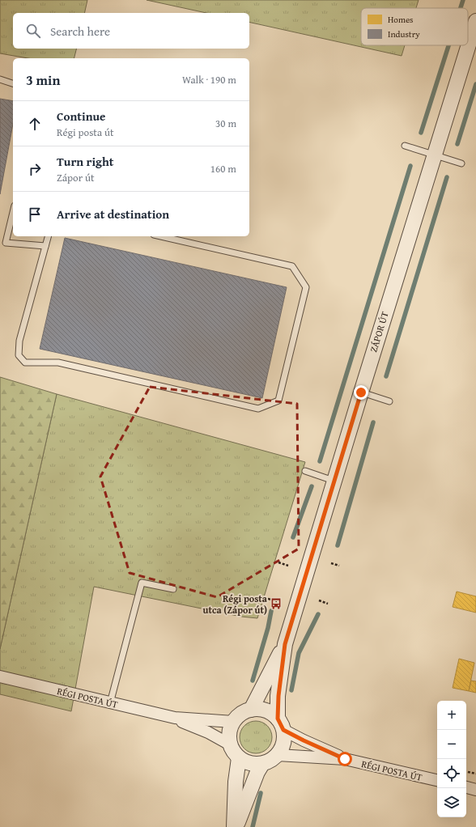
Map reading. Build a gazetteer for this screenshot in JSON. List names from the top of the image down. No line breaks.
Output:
{"streets":{"street":["ZÁPOR ÚT","RÉGI POSTA ÚT"]},"crossings":[["ZÁPOR ÚT","RÉGI POSTA ÚT"]],"places":{"bus stop":["Régi posta utca (Zápor út)"]},"legend":["Homes","Industry"],"page":{"search":"Search here","heading":["3 min","Walk · 190 m"],"list":[["Continue","Régi posta út","30 m"],["Turn right","Zápor út","160 m"],"Arrive at destination"],"map_buttons":["+","−"]}}
